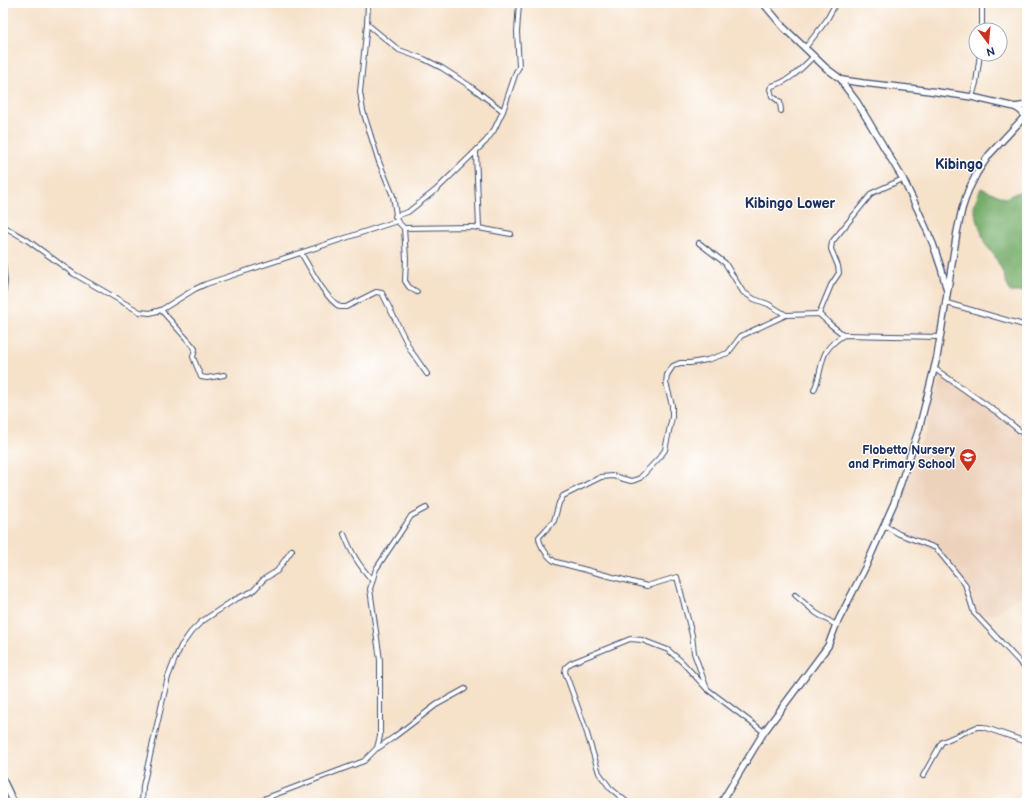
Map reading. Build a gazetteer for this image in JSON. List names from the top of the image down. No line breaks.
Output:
{"districts":["Kibingo","Kibingo Lower"],"places":{"school or university":["Flobetto Nursery and Primary School"]},"north":"bottom"}
